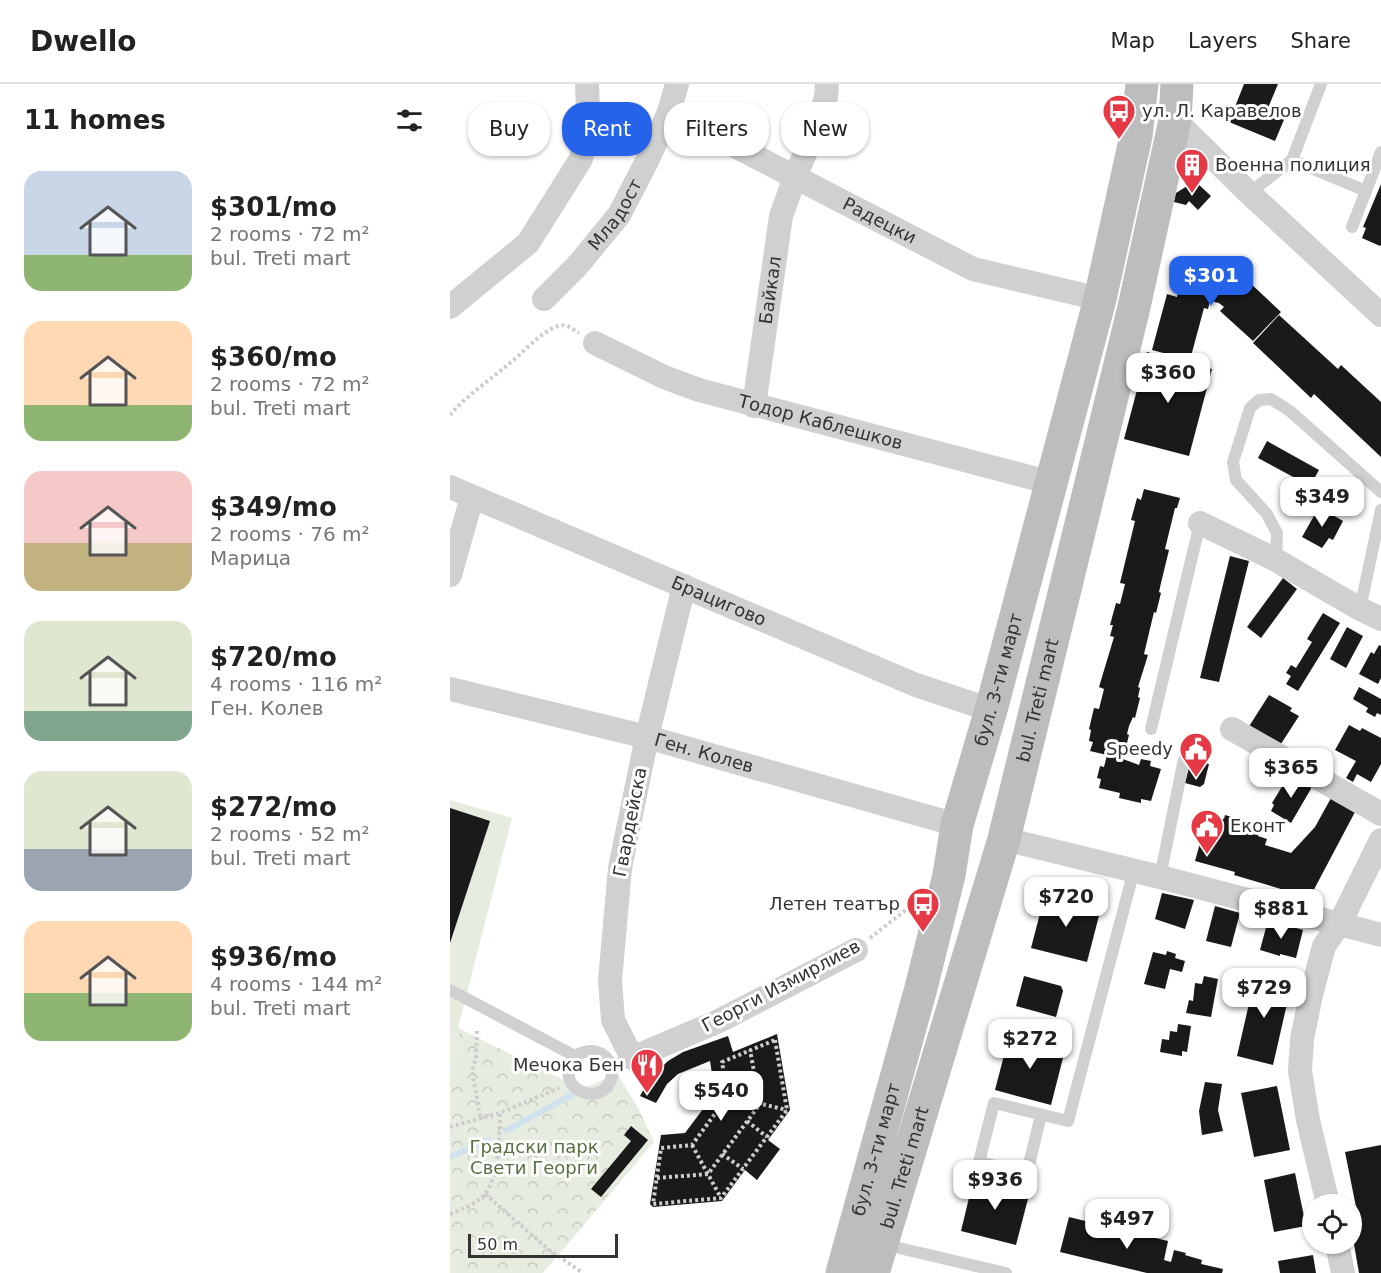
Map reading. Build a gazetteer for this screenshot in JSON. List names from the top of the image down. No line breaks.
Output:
{"streets":{"main road":["бул. 3-ти март","bul. Treti mart"],"street":["Младост","Радецки","Байкал","Тодор Каблешков","Брацигово","Ген. Колев","Гвардейска","Георги Измирлиев"]},"crossings":[["Радецки","Байкал"],["Радецки","бул. 3-ти март"],["Байкал","Тодор Каблешков"],["Тодор Каблешков","бул. 3-ти март"],["Брацигово","бул. 3-ти март"],["Брацигово","Гвардейска"],["бул. 3-ти март","bul. Treti mart"],["бул. 3-ти март","Ген. Колев"],["бул. 3-ти март","Георги Измирлиев"],["bul. Treti mart","Ген. Колев"],["Ген. Колев","Гвардейска"],["Гвардейска","Георги Измирлиев"]],"parks":["Градски парк Свети Георги"],"places":{"bus stop":["ул. Л. Каравелов","Летен театър"],"building":["Военна полиция"],"public building":["Speedy","Еконт"],"restaurant":["Мечока Бен"]},"scale_bar":"50 m","page":{"header":"Dwello","nav":["Map","Layers","Share"],"heading":"11 homes","chip":["Buy","Rent","Filters","New"],"list":[{"name":"$301/mo","note":"2 rooms · 72 m² · bul. Treti mart"},{"name":"$360/mo","note":"2 rooms · 72 m² · bul. Treti mart"},{"name":"$349/mo","note":"2 rooms · 76 m² · Марица"},{"name":"$720/mo","note":"4 rooms · 116 m² · Ген. Колев"},{"name":"$272/mo","note":"2 rooms · 52 m² · bul. Treti mart"},{"name":"$936/mo","note":"4 rooms · 144 m² · bul. Treti mart"}],"price":["$301","$360","$349","$365","$720","$881","$729","$272","$540","$936","$497"],"scale":"50 m"}}
